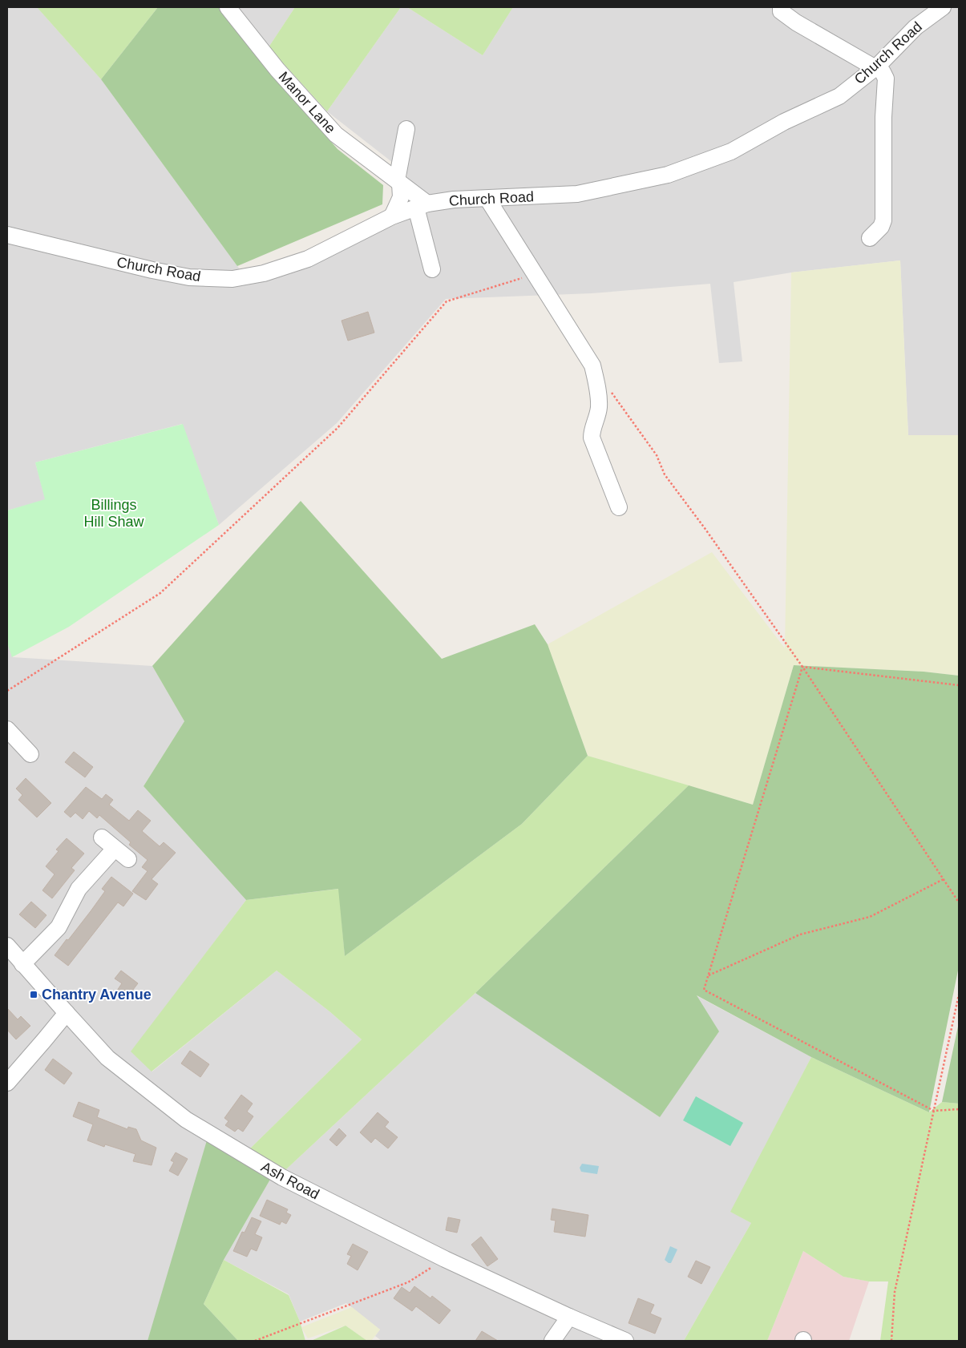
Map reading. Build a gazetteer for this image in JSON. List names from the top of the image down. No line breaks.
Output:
{"streets":{"street":["Church Road","Manor Lane","Ash Road"]},"crossings":[["Church Road","Manor Lane"]],"parks":["Billings Hill Shaw"],"places":{"transit":["Chantry Avenue"]}}
